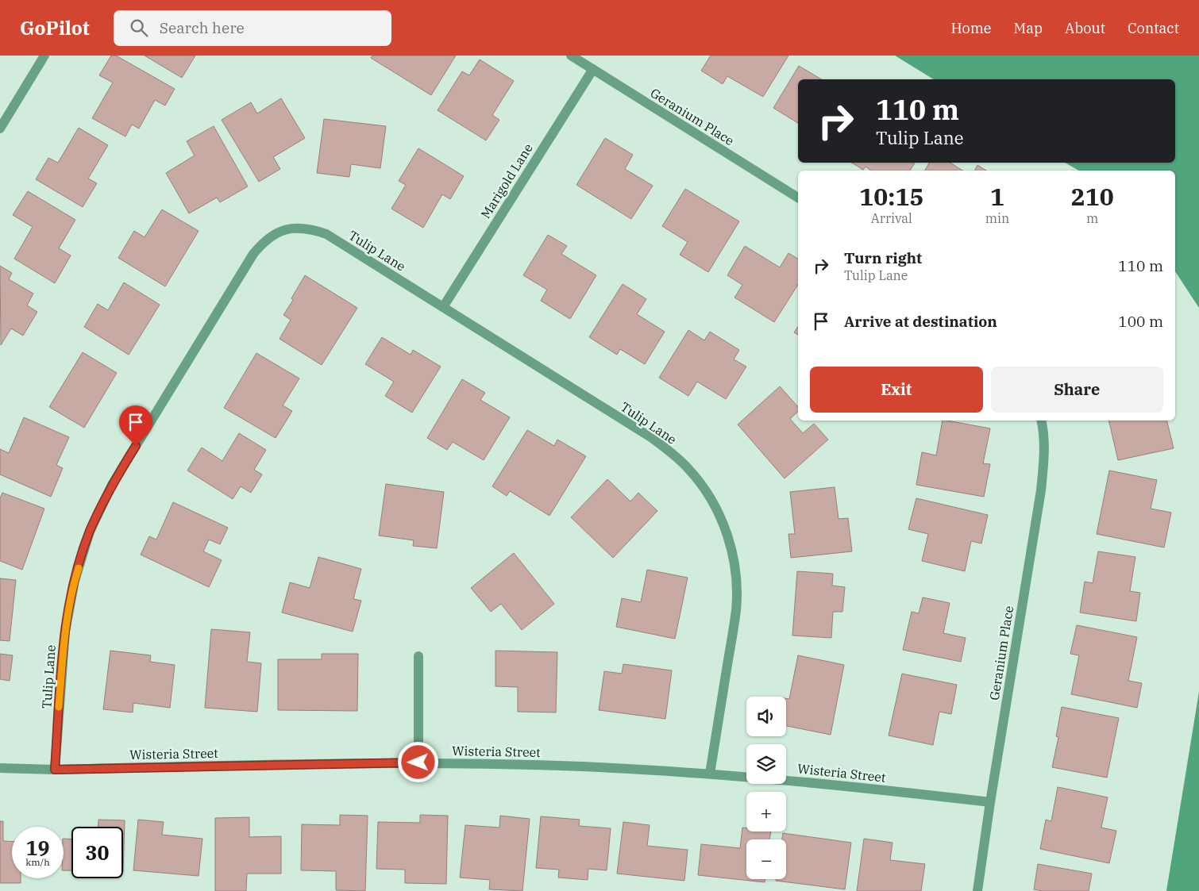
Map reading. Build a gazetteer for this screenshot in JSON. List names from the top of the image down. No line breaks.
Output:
{"streets":{"street":["Geranium Place","Marigold Lane","Tulip Lane","Wisteria Street"]},"crossings":[["Geranium Place","Marigold Lane"],["Geranium Place","Wisteria Street"],["Marigold Lane","Tulip Lane"],["Tulip Lane","Wisteria Street"]],"page":{"header":"GoPilot","search":"Search here","nav":["Home","Map","About","Contact"],"turn":["110 m","Tulip Lane"],"eta":["10:15","Arrival","1","min","210","m"],"list":[{"name":"Turn right","note":"Tulip Lane","value":"110 m"},{"name":"Arrive at destination","value":"100 m"}],"buttons":["Exit","Share"],"map_buttons":["+","−"],"speed":"19 km/h","limit":"30"}}
